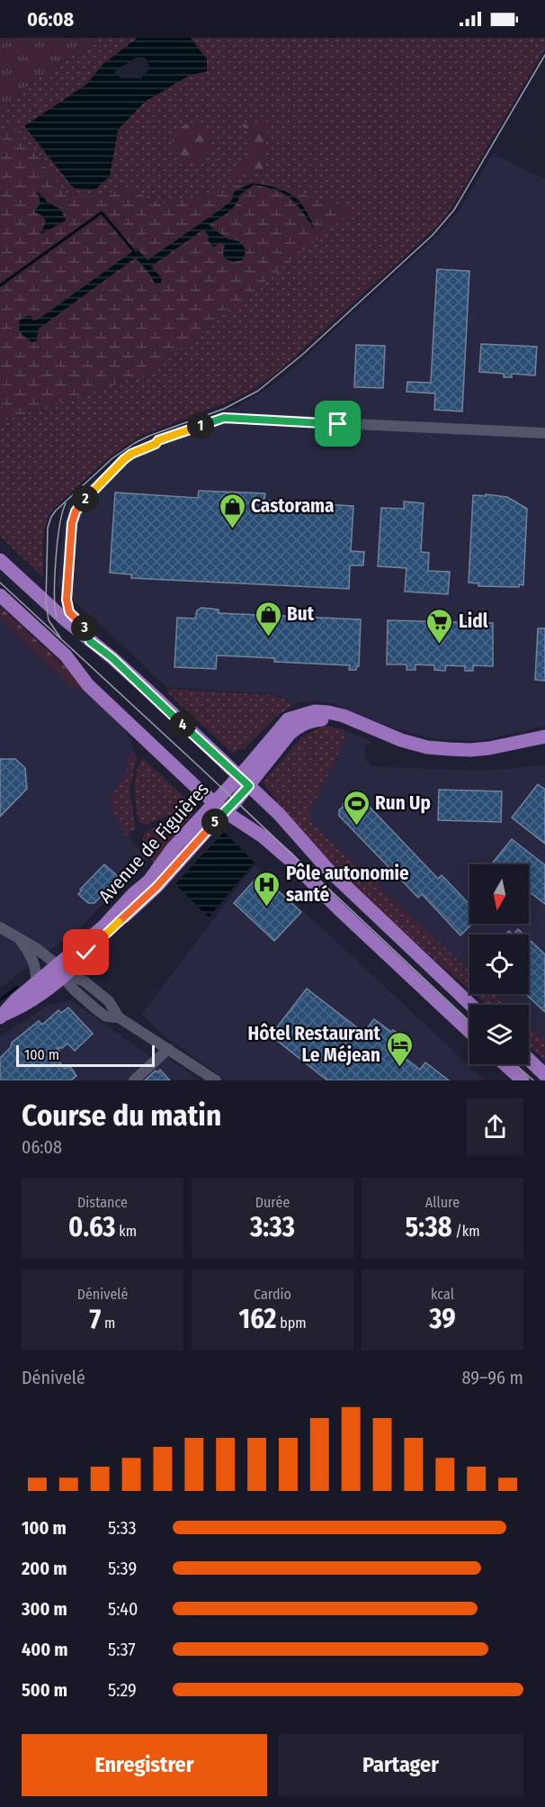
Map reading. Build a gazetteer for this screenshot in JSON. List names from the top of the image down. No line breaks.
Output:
{"streets":{"main road":["Avenue de Figuières"]},"places":{"shop":["Castorama","But"],"supermarket":["Lidl"],"sports":["Run Up"],"hospital":["Pôle autonomie santé"],"hotel":["Hôtel Restaurant Le Méjean"]},"scale_bar":"100 m","north":"bottom","page":{"status":"06:08","pins":["1","2","3","4","5"],"scale":"100 m","heading":["Course du matin","06:08"],"stats":[["Distance","0.63 km"],["Durée","3:33"],["Allure","5:38 /km"],["Dénivelé","7 m"],["Cardio","162 bpm"],["kcal","39"]],"chart":["Dénivelé","89–96 m"],"list":[{"name":"100 m","note":"5:33"},{"name":"200 m","note":"5:39"},{"name":"300 m","note":"5:40"},{"name":"400 m","note":"5:37"},{"name":"500 m","note":"5:29"}],"buttons":["Enregistrer","Partager"]}}
